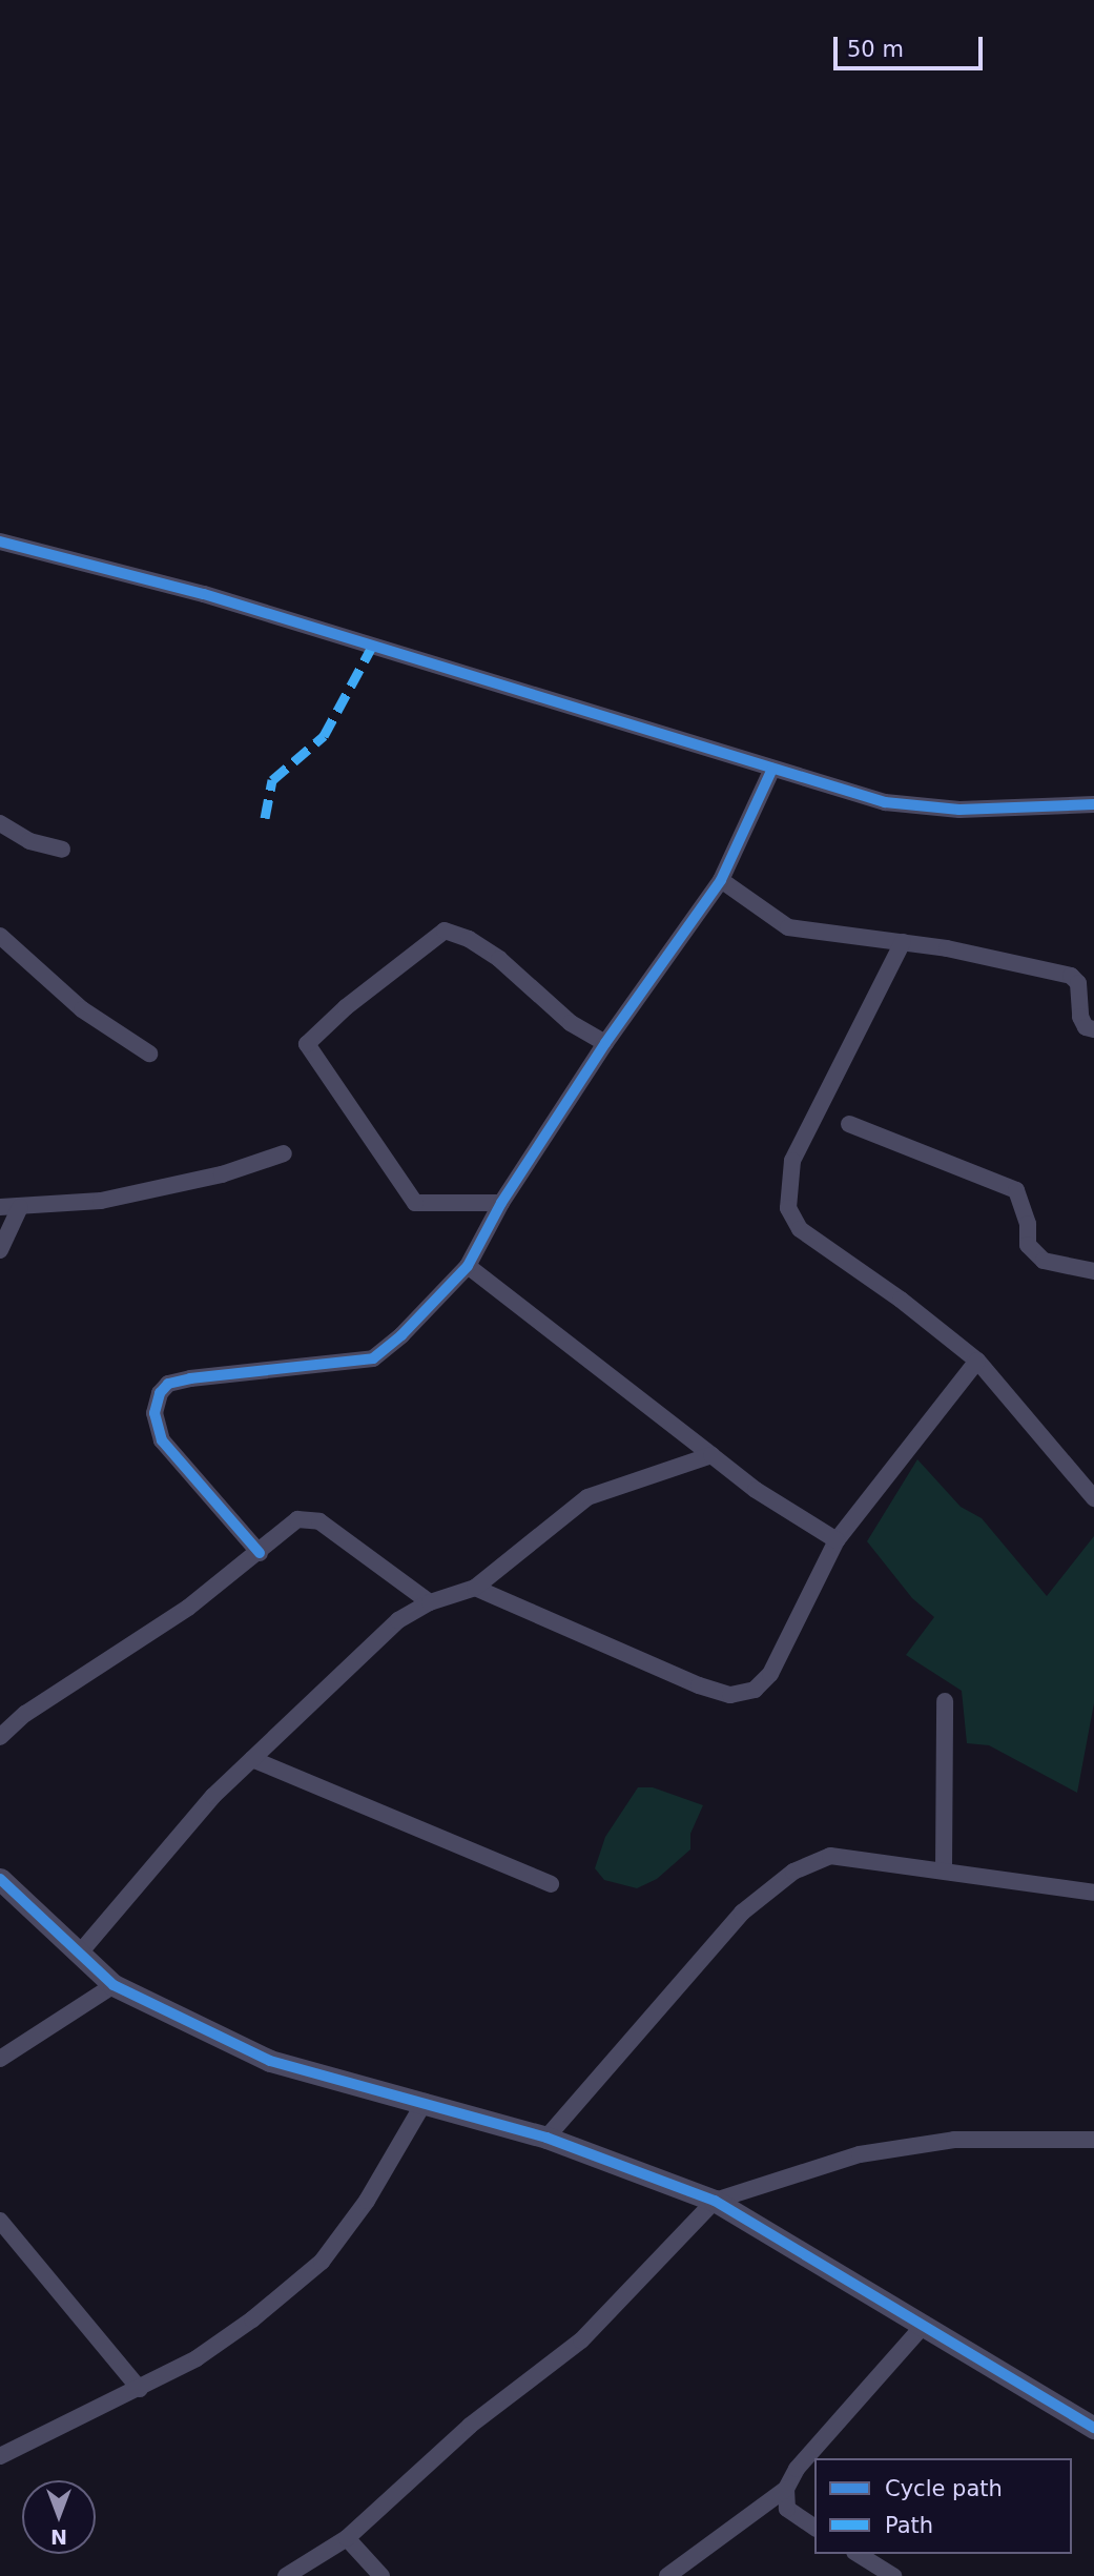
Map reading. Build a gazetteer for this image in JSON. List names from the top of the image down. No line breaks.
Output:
{"legend":["Cycle path","Path"],"scale_bar":"50 m","north":"bottom"}
